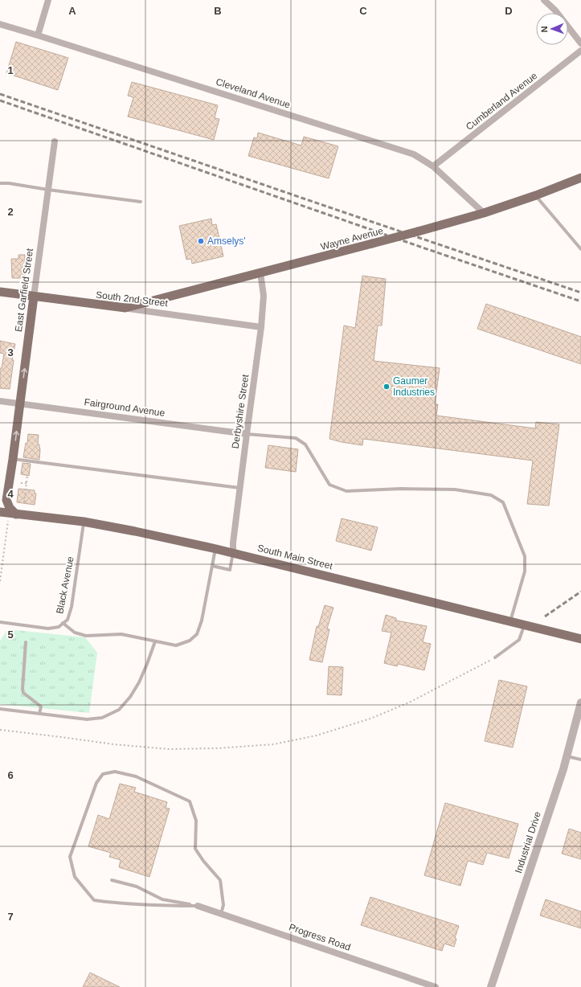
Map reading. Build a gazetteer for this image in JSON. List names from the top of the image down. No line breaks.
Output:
{"streets":{"main road":["Wayne Avenue","East Garfield Street","South 2nd Street","South Main Street"],"street":["Cleveland Avenue","Cumberland Avenue","Fairground Avenue","Derbyshire Street","Industrial Drive","Progress Road"],"lane":["Black Avenue"]},"crossings":[["Cleveland Avenue","Cumberland Avenue"],["Cleveland Avenue","Wayne Avenue"],["Wayne Avenue","South 2nd Street"],["Wayne Avenue","Derbyshire Street"],["East Garfield Street","South 2nd Street"],["East Garfield Street","Fairground Avenue"],["South 2nd Street","Derbyshire Street"],["Fairground Avenue","Derbyshire Street"],["Derbyshire Street","South Main Street"],["South Main Street","Black Avenue"]],"one_way":["East Garfield Street"],"places":["Amselys'","Gaumer Industries"],"north":"left","grid":{"columns":["A","B","C","D"],"rows":["1","2","3","4","5","6","7"]}}
